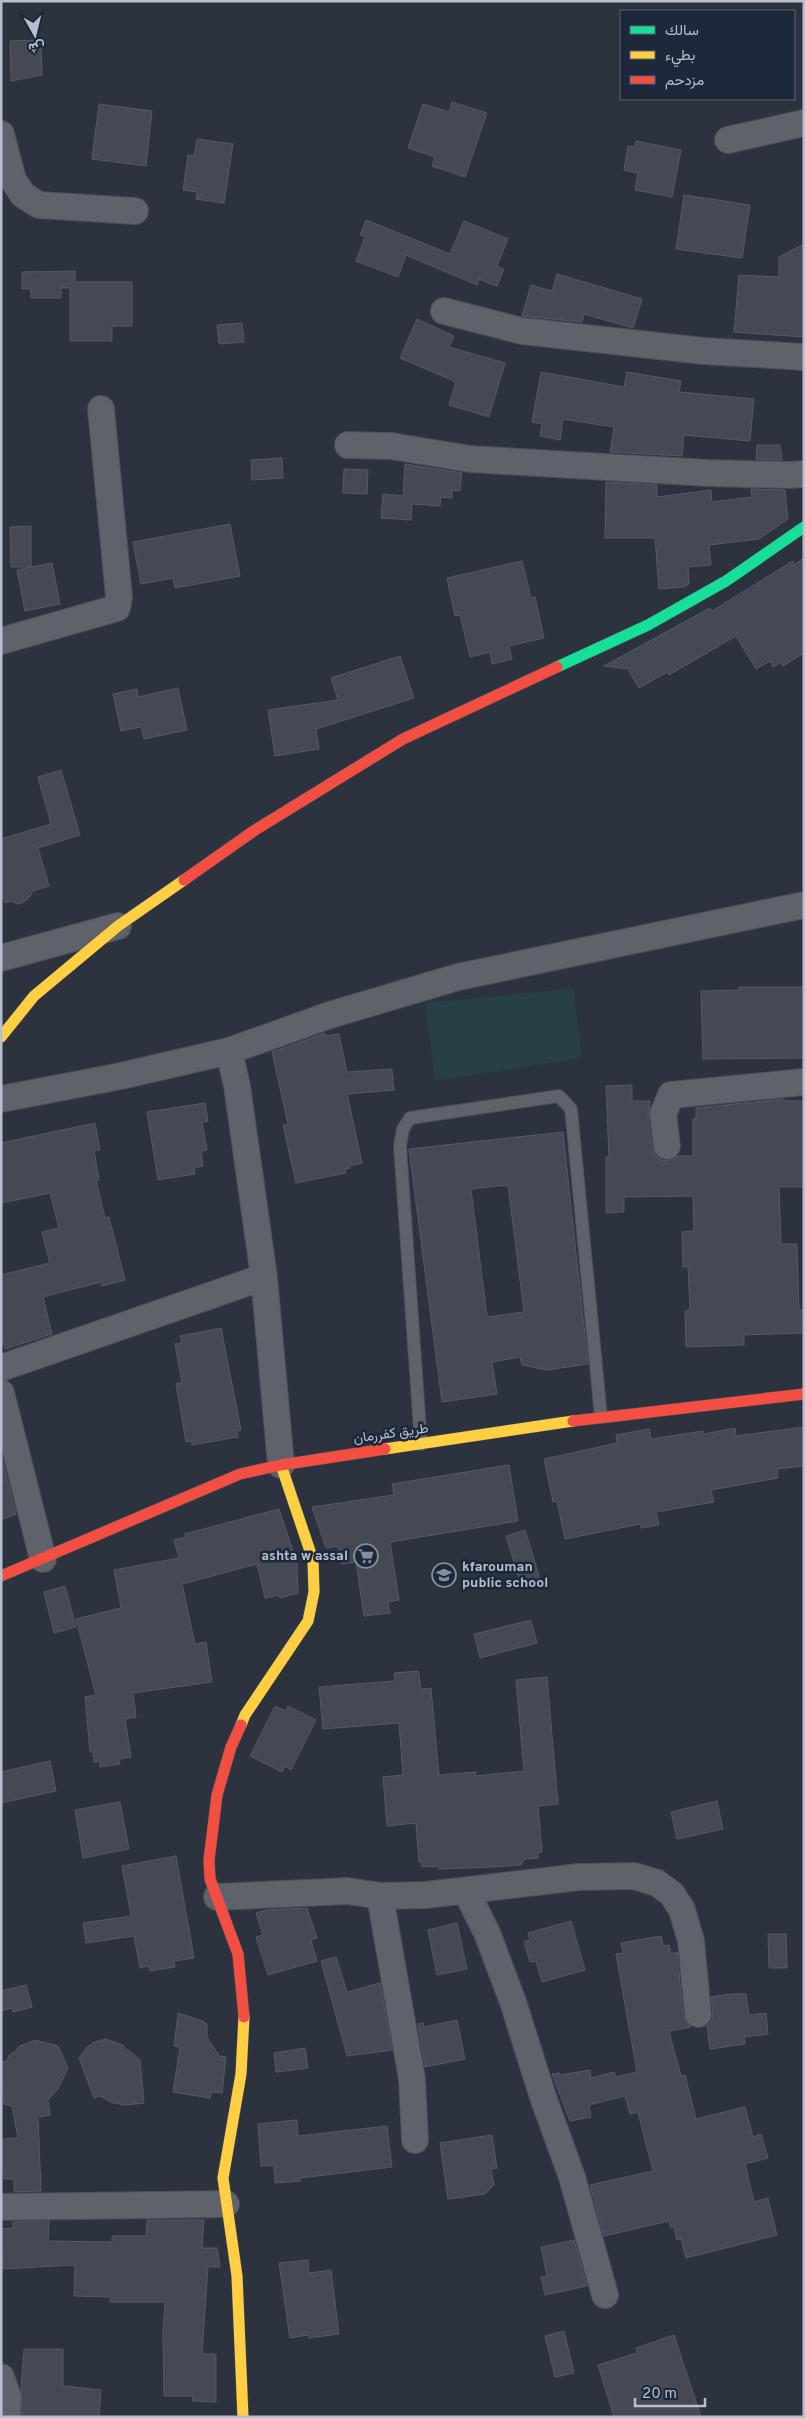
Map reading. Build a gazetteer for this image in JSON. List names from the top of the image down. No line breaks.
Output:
{"streets":{"street":["طريق كفررمان"]},"places":{"supermarket":["ashta w assal"],"school or university":["kfarouman public school"]},"legend":["سالك","بطيء","مزدحم"],"scale_bar":"20 m","north":"bottom"}
